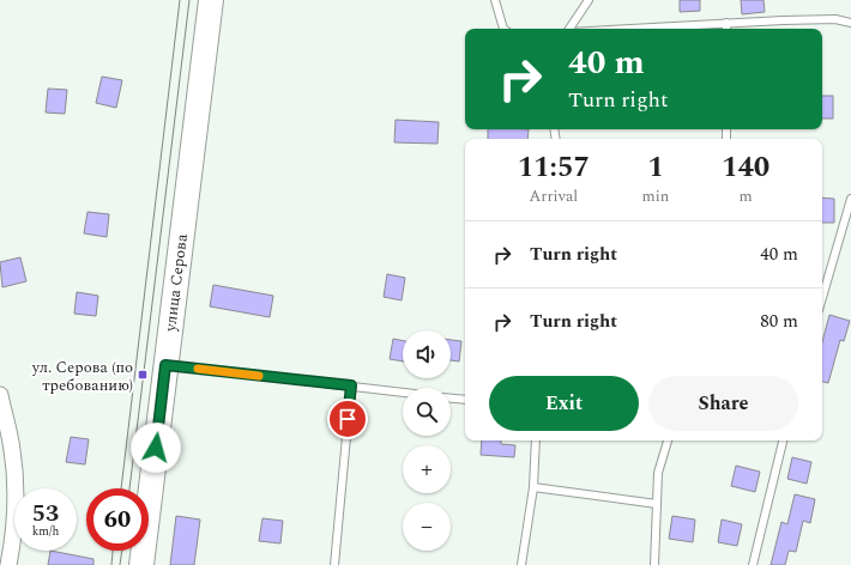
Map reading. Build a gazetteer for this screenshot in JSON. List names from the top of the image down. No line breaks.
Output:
{"streets":{"main road":["улица Серова"]},"places":{"transit":["ул. Серова (по требованию)"]},"page":{"turn":["40 m","Turn right"],"eta":["11:57","Arrival","1","min","140","m"],"list":[{"name":"Turn right","value":"40 m"},{"name":"Turn right","value":"80 m"}],"map_buttons":["+","−"],"buttons":["Exit","Share"],"speed":"53 km/h","limit":"60"}}
